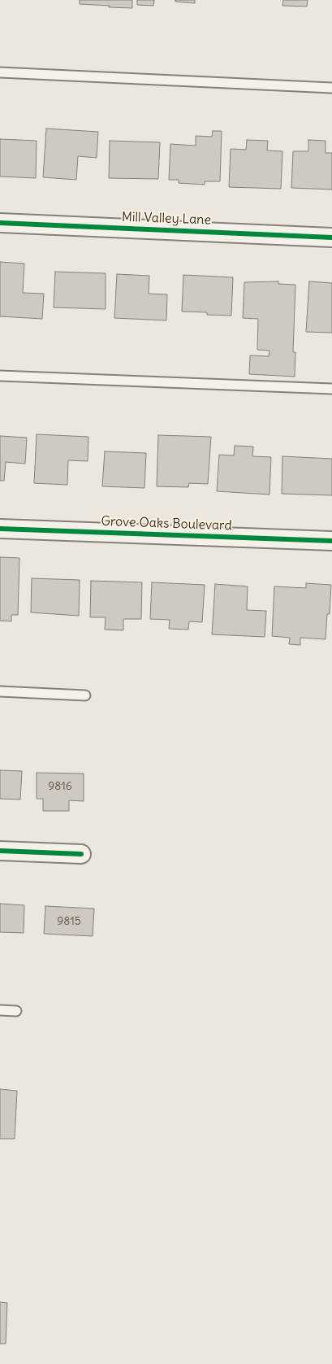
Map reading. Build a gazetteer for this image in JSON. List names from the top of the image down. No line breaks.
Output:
{"streets":{"street":["Mill Valley Lane","Grove Oaks Boulevard"]},"house_numbers":["9816","9815"]}
